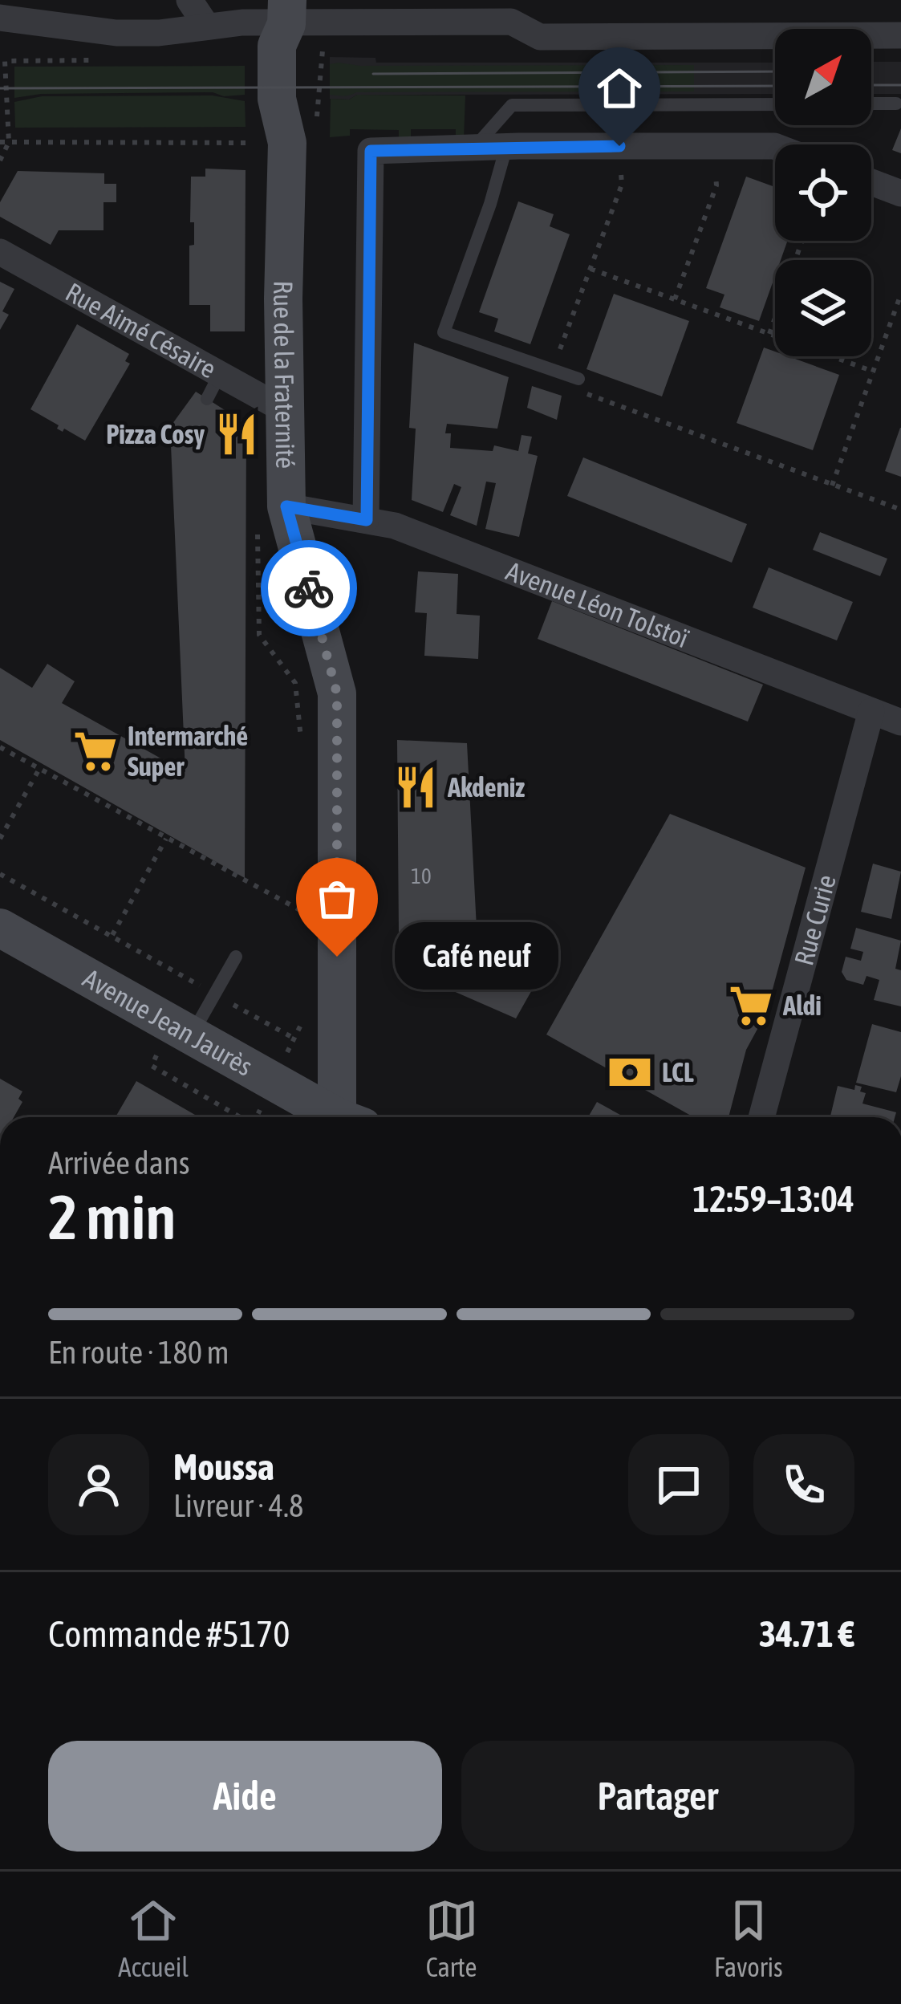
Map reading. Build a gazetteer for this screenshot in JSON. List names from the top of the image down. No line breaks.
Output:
{"streets":{"street":["Rue Aimé Césaire","Rue de la Fraternité","Avenue Léon Tolstoï","Rue Curie","Avenue Jean Jaurès"]},"crossings":[["Rue Aimé Césaire","Rue de la Fraternité"],["Rue de la Fraternité","Avenue Léon Tolstoï"],["Avenue Léon Tolstoï","Rue Curie"]],"places":{"restaurant":["Pizza Cosy","Akdeniz"],"supermarket":["Intermarché Super","Aldi"],"other":["Café neuf"],"bank":["LCL"]},"house_numbers":["10"],"north":"top right","page":{"bubble":"Café neuf","heading":["2 min","Arrivée dans","12:59–13:04"],"panel":["Moussa","Livreur · 4.8","Commande #5170","34.71 €"],"bar":"En route · 180 m","buttons":["Aide","Partager"],"tabs":["Accueil","Carte","Favoris"]}}
